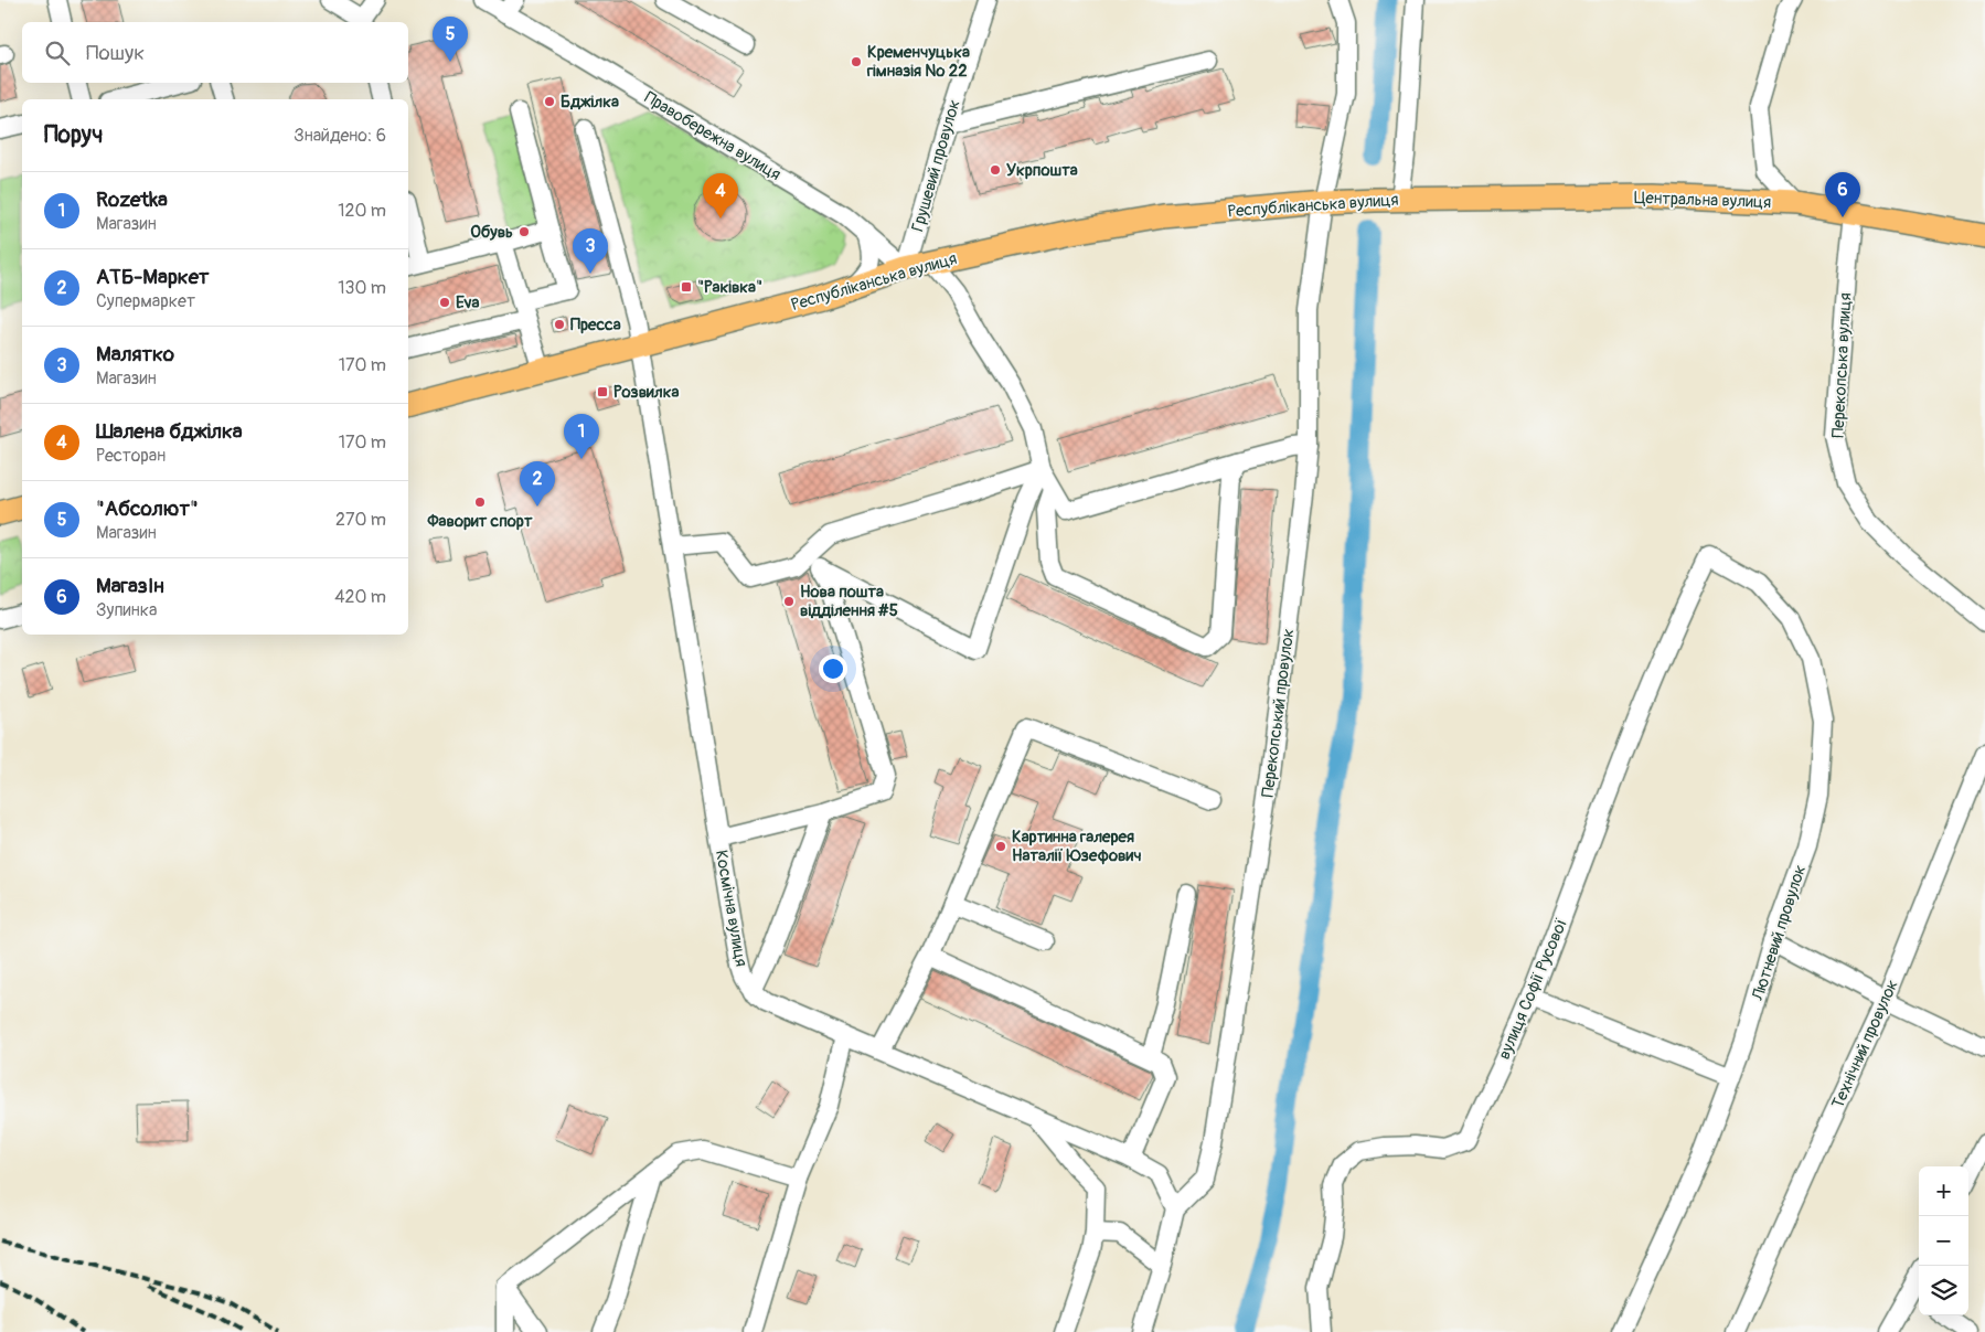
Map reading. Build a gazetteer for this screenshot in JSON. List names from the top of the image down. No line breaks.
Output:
{"streets":{"main road":["Центральна вулиця","Республіканська вулиця"],"street":["Правобережна вулиця","Грушевий провулок","Перекопська вулиця","Перекопський провулок","Космічна вулиця","Лютневий провулок","вулиця Софії Русової","Технічний провулок"]},"crossings":[["Правобережна вулиця","Грушевий провулок"],["Правобережна вулиця","Республіканська вулиця"],["Грушевий провулок","Республіканська вулиця"],["Центральна вулиця","Республіканська вулиця"],["Центральна вулиця","Перекопська вулиця"],["Республіканська вулиця","Перекопський провулок"],["Республіканська вулиця","Космічна вулиця"],["Лютневий провулок","вулиця Софії Русової"]],"places":{"other":["Кременчуцька гімназія № 22","Бджілка","Укрпошта","Обувь","Eva","Пресса","Фаворит спорт","Нова пошта відділення #5","Картинна галерея Наталії Юзефович"],"transit":["\"Раківка\"","Розвилка"]},"page":{"pins":["5","6","4","3","1","2"],"search":"Пошук","heading":["Поруч","Знайдено: 6"],"list":[{"mark":"1","name":"Rozetka","note":"Магазин","value":"120 m"},{"mark":"2","name":"АТБ-Маркет","note":"Супермаркет","value":"130 m"},{"mark":"3","name":"Малятко","note":"Магазин","value":"170 m"},{"mark":"4","name":"Шалена бджілка","note":"Ресторан","value":"170 m"},{"mark":"5","name":"\"Абсолют\"","note":"Магазин","value":"270 m"},{"mark":"6","name":"МагазІн","note":"Зупинка","value":"420 m"}],"map_buttons":["+","−"]}}
